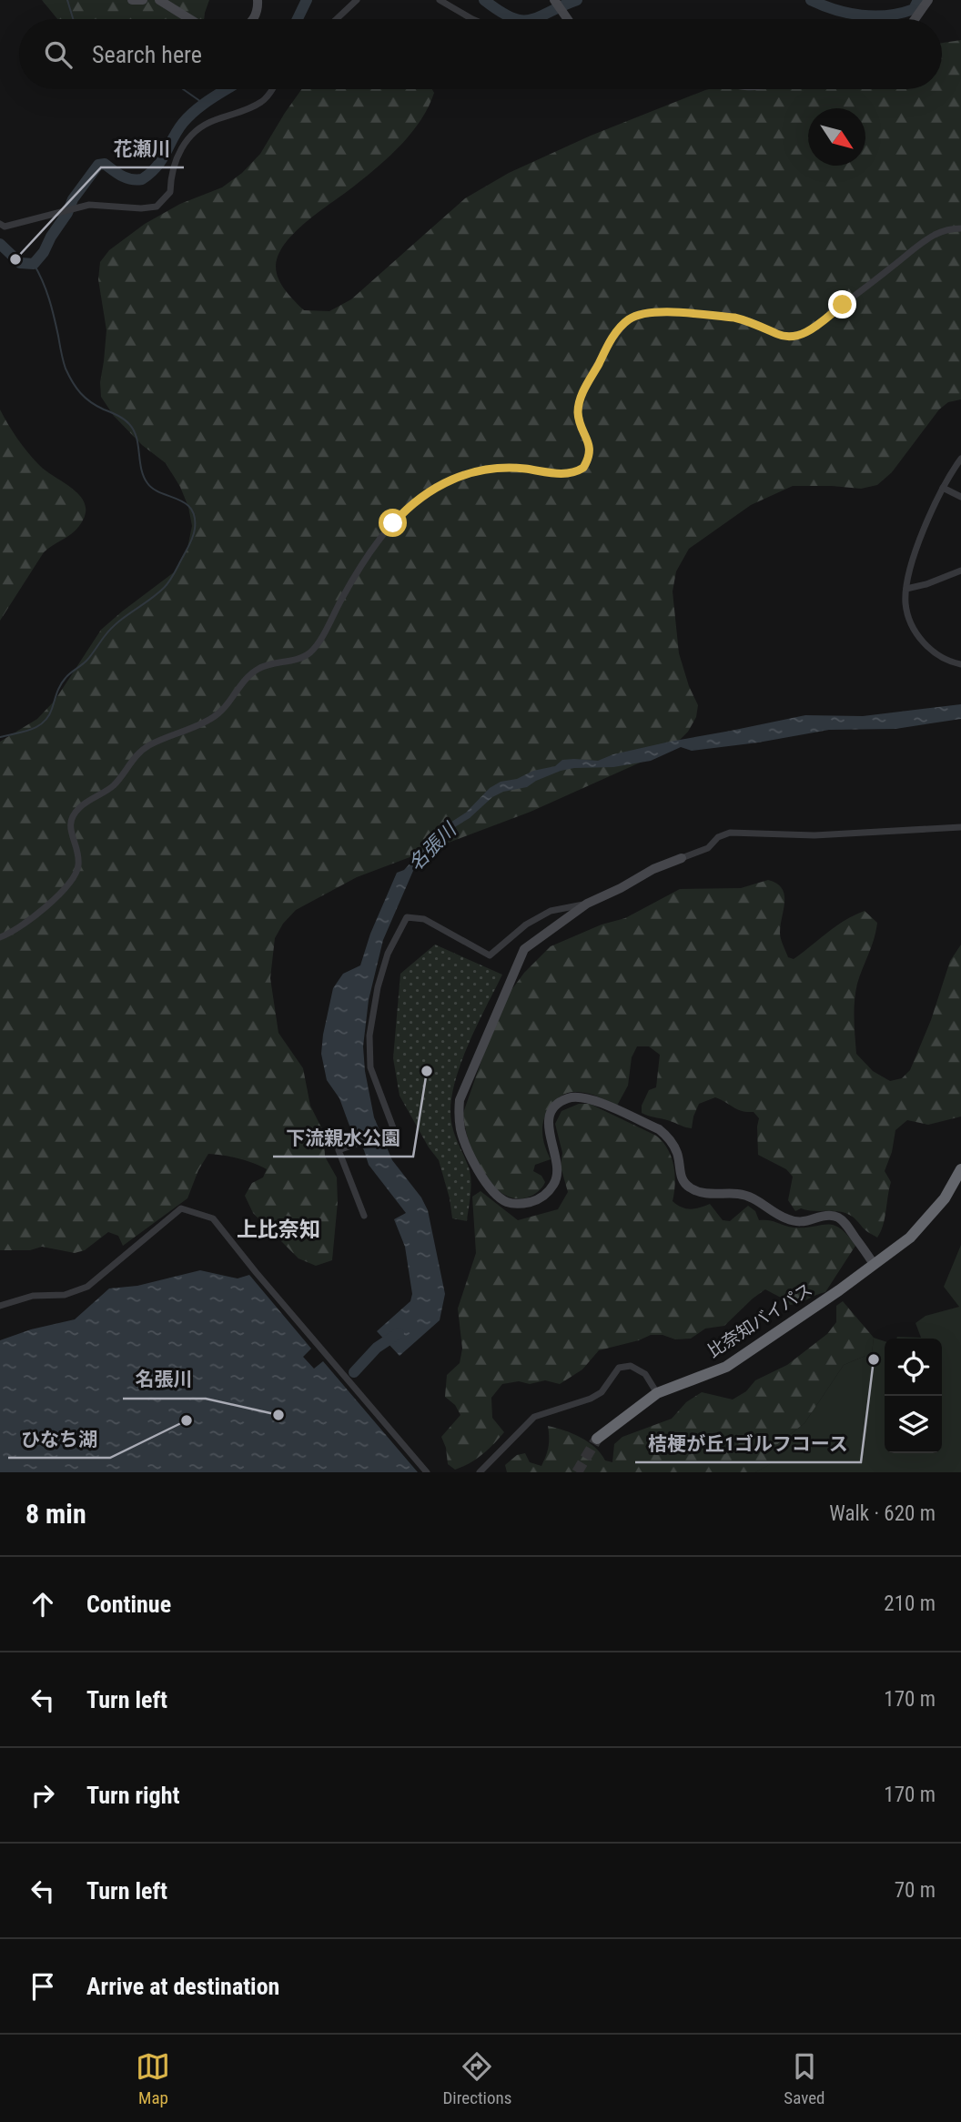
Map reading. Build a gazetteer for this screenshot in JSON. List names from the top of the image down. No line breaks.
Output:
{"streets":{"highway":["比奈知バイパス"]},"districts":["上比奈知"],"water":["名張川"],"places":["花瀬川","下流親水公園","桔梗が丘1ゴルフコース","名張川","ひなち湖"],"north":"bottom right","page":{"search":"Search here","heading":["8 min","Walk · 620 m"],"list":[["Continue","210 m"],["Turn left","170 m"],["Turn right","170 m"],["Turn left","70 m"],"Arrive at destination"],"nav":["Map","Directions","Saved"]}}
